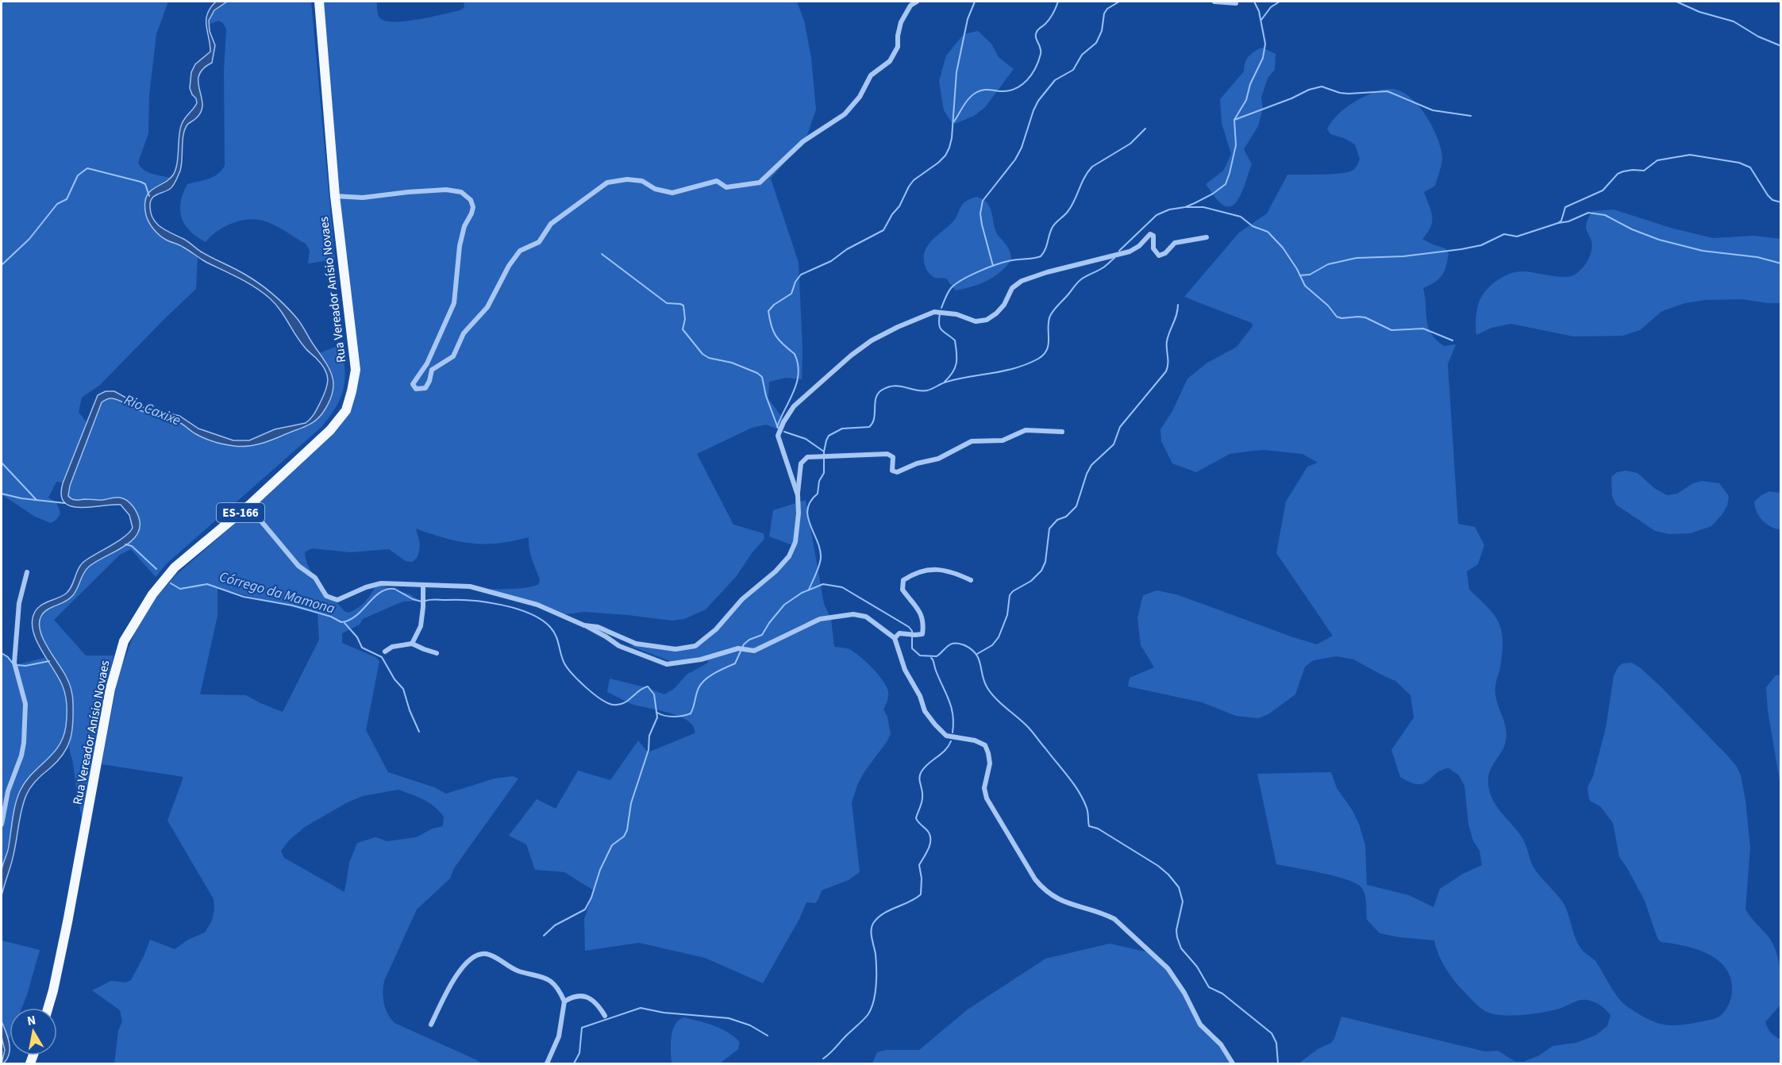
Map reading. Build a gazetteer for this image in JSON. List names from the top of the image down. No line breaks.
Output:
{"streets":{"main road":["Rua Vereador Anísio Novaes","ES-166"]},"water":["Rio Caxixe","Córrego da Mamona"],"north":"top"}
